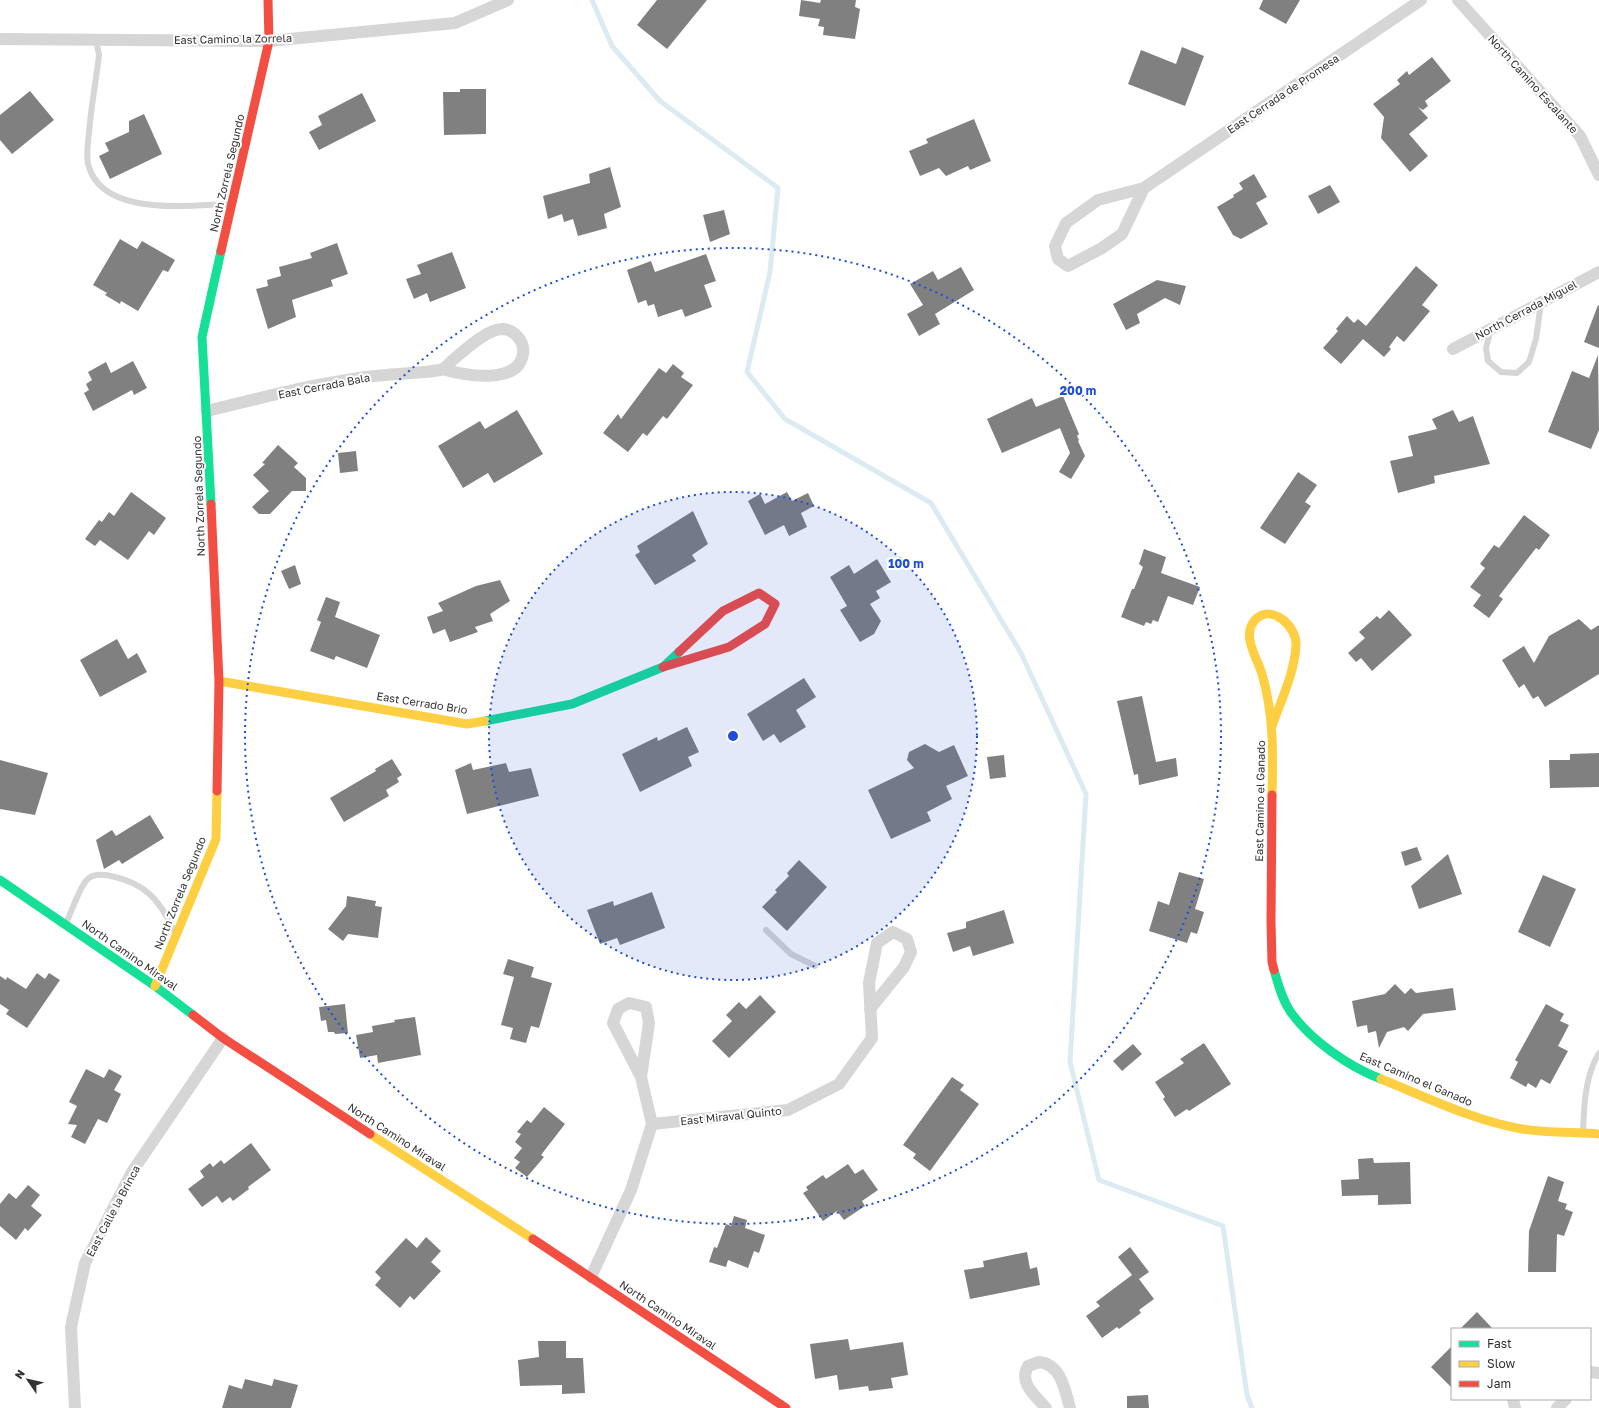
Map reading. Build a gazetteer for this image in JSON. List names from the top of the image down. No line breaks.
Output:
{"streets":{"street":["East Camino la Zorrela","North Camino Escalante","East Cerrada de Promesa","North Zorrela Segundo","North Cerrada Miguel","East Cerrada Bala","East Cerrado Brio","East Camino el Ganado","North Camino Miraval","East Miraval Quinto","East Calle la Brinca"]},"crossings":[["East Camino la Zorrela","North Zorrela Segundo"],["North Zorrela Segundo","East Cerrada Bala"],["North Zorrela Segundo","East Cerrado Brio"],["North Zorrela Segundo","North Camino Miraval"],["North Camino Miraval","East Calle la Brinca"]],"legend":["Fast","Slow","Jam"],"north":"top left","rings":["200 m","100 m"]}
